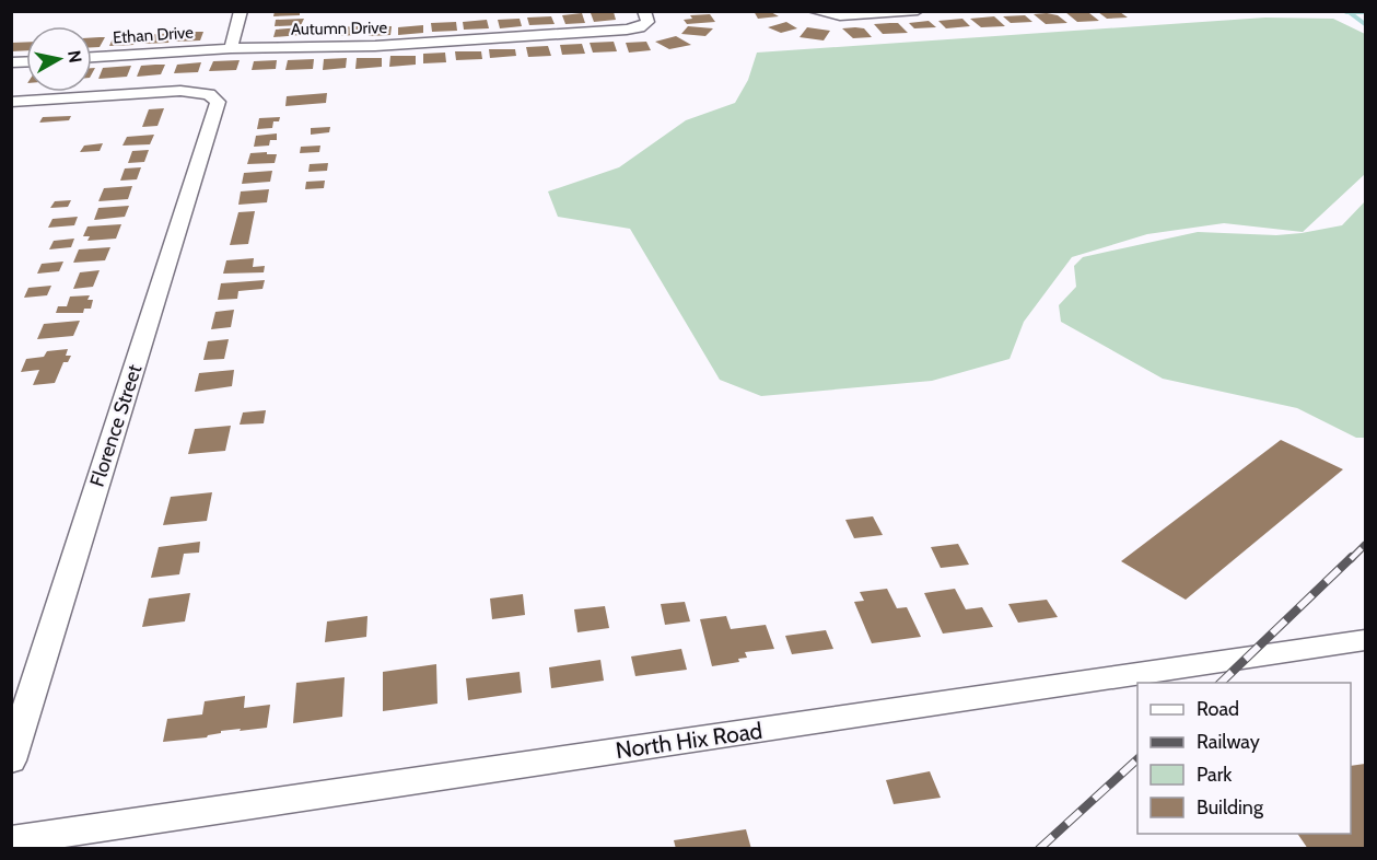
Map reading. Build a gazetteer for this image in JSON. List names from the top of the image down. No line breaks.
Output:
{"streets":{"street":["Autumn Drive","Ethan Drive","Florence Street","North Hix Road"]},"crossings":[["Autumn Drive","Ethan Drive"]],"legend":["Road","Railway","Park","Building"],"north":"right"}
